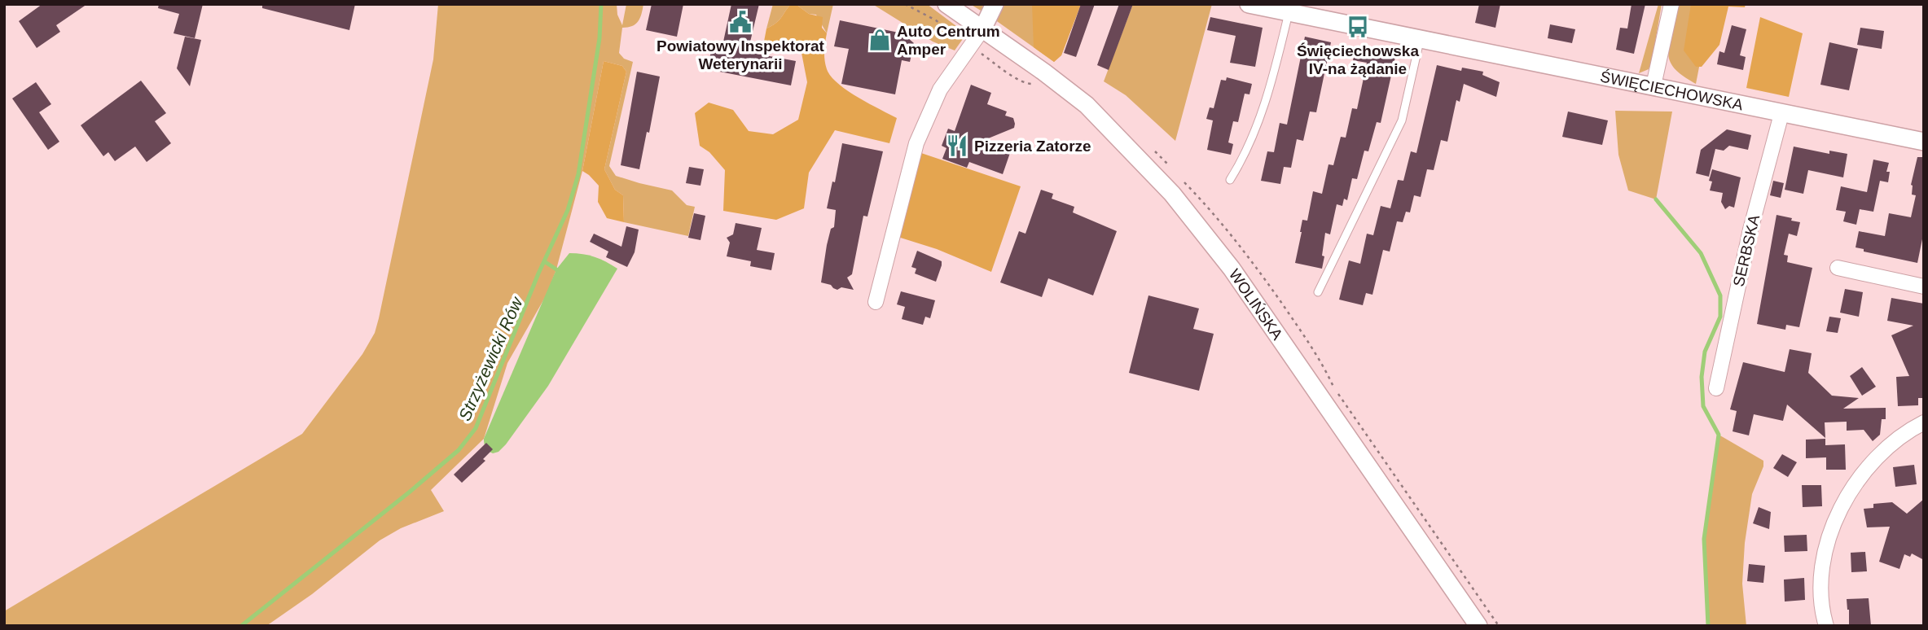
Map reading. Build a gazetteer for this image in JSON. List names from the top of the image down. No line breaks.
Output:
{"streets":{"street":["ŚWIĘCIECHOWSKA","SERBSKA","WOLIŃSKA"]},"crossings":[["ŚWIĘCIECHOWSKA","SERBSKA"]],"water":["Strzyżewicki Rów"],"places":{"public building":["Powiatowy Inspektorat Weterynarii"],"bus stop":["Święciechowska IV-na żądanie"],"shop":["Auto Centrum Amper"],"restaurant":["Pizzeria Zatorze"]}}
